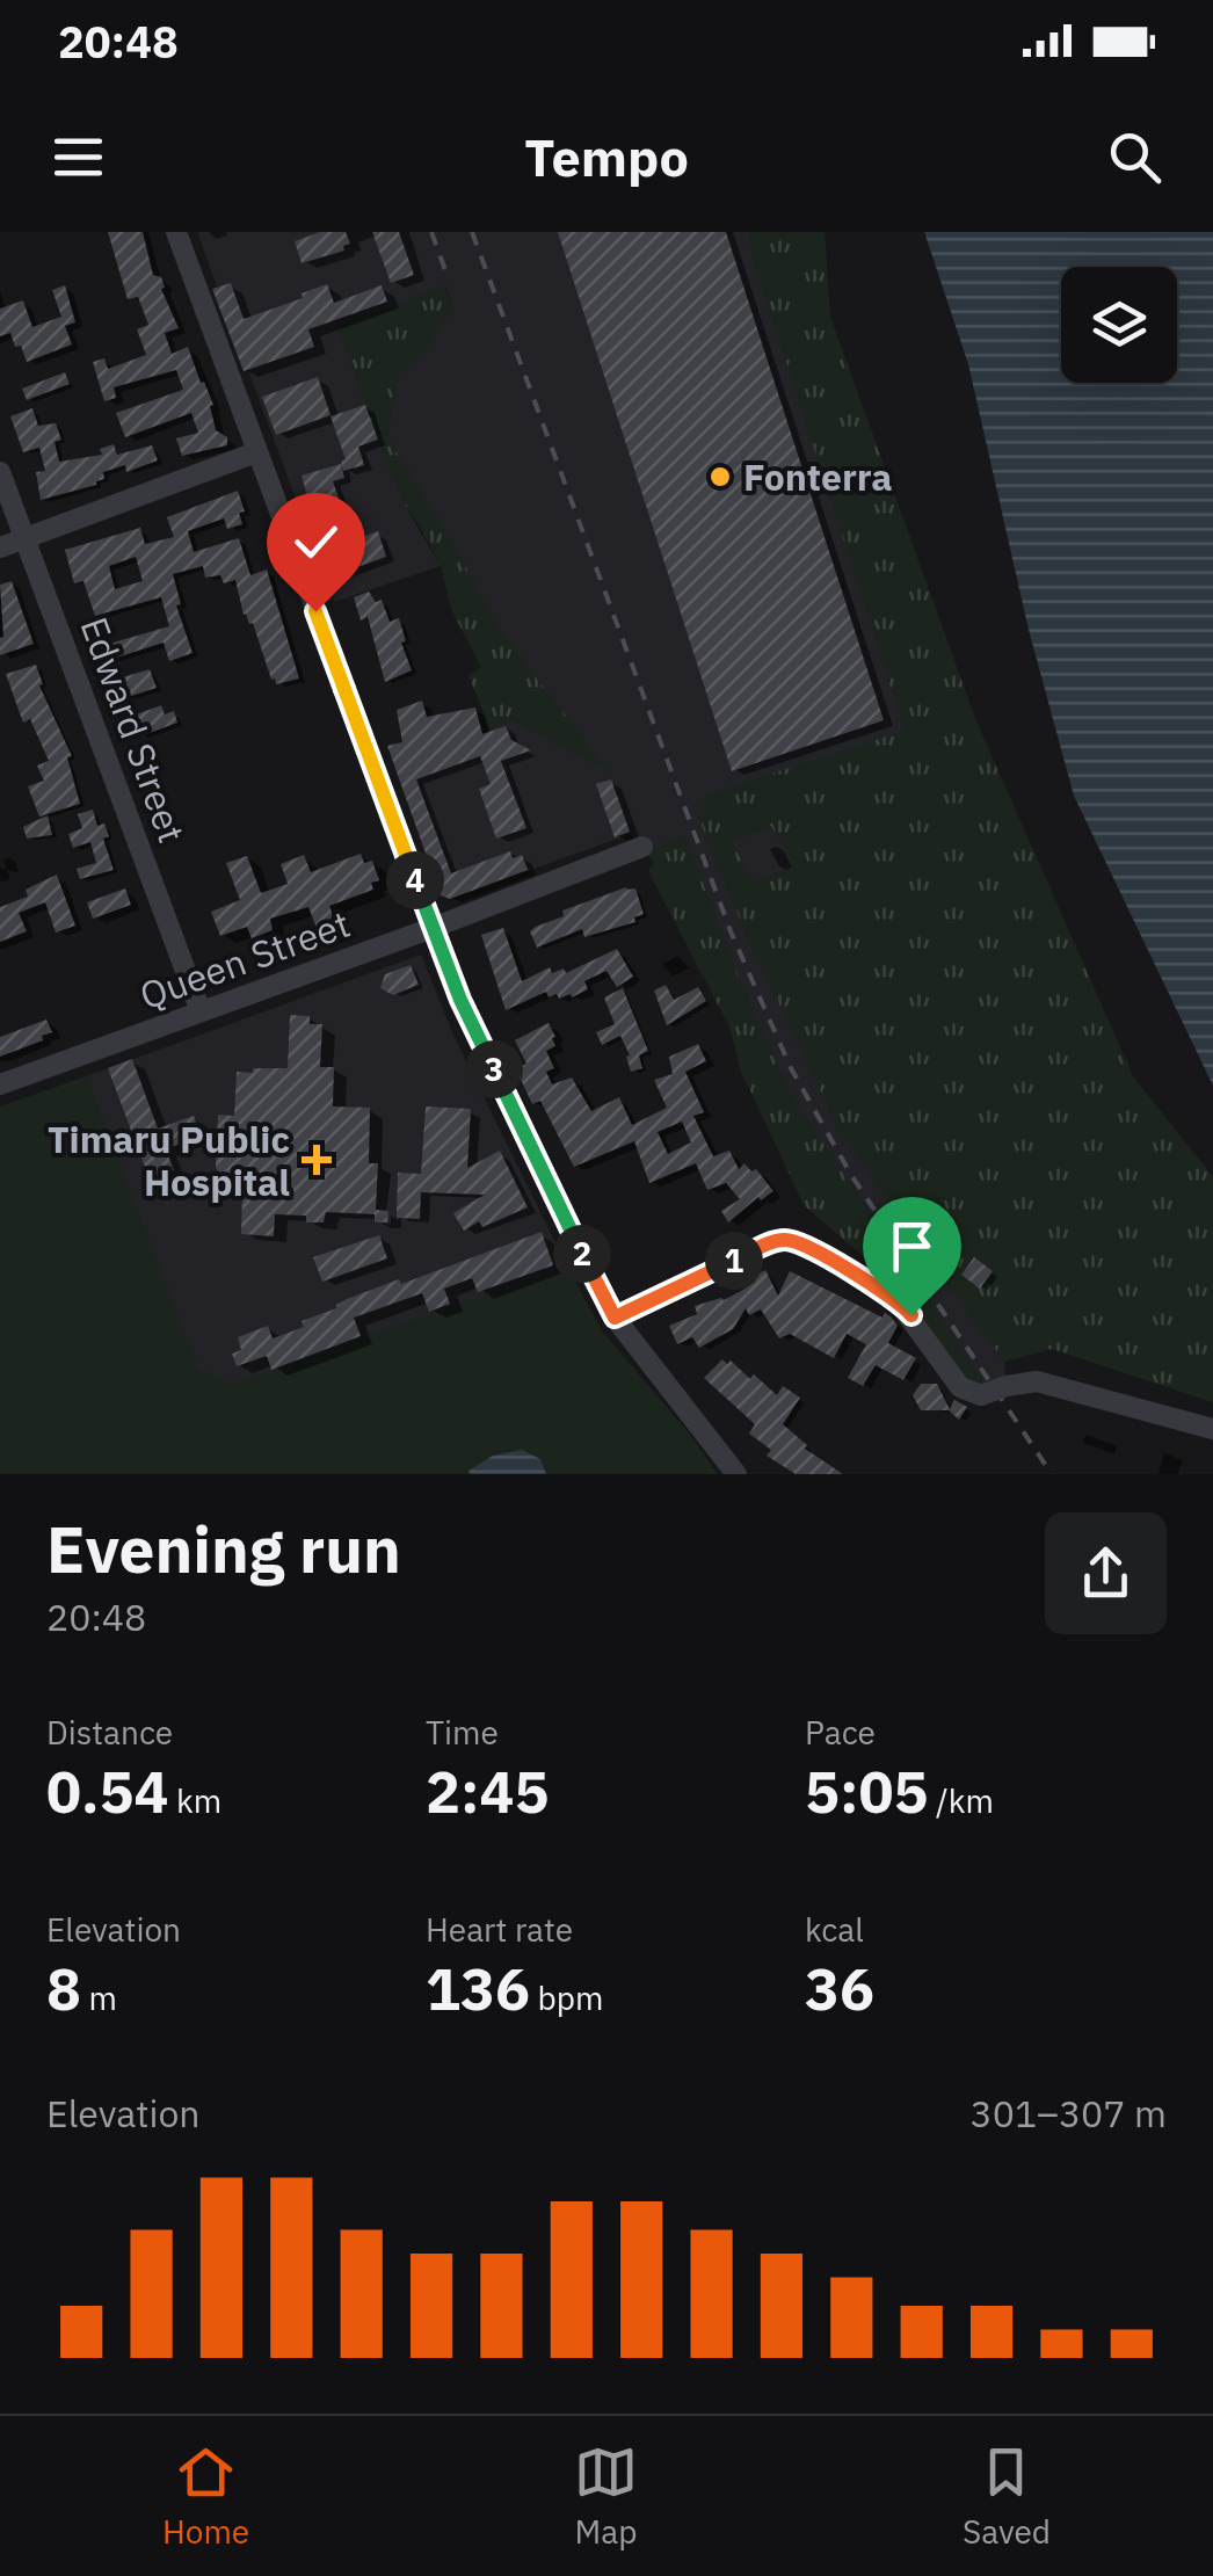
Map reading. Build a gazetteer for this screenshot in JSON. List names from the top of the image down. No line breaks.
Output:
{"streets":{"street":["Edward Street","Queen Street"]},"crossings":[["Edward Street","Queen Street"]],"places":{"other":["Fonterra"],"health":["Timaru Public Hospital"]},"page":{"status":"20:48","header":"Tempo","pins":["4","3","2","1"],"heading":["Evening run","20:48"],"stats":[["Distance","0.54 km"],["Time","2:45"],["Pace","5:05 /km"],["Elevation","8 m"],["Heart rate","136 bpm"],["kcal","36"]],"chart":["Elevation","301–307 m"],"tabs":["Home","Map","Saved"]}}
